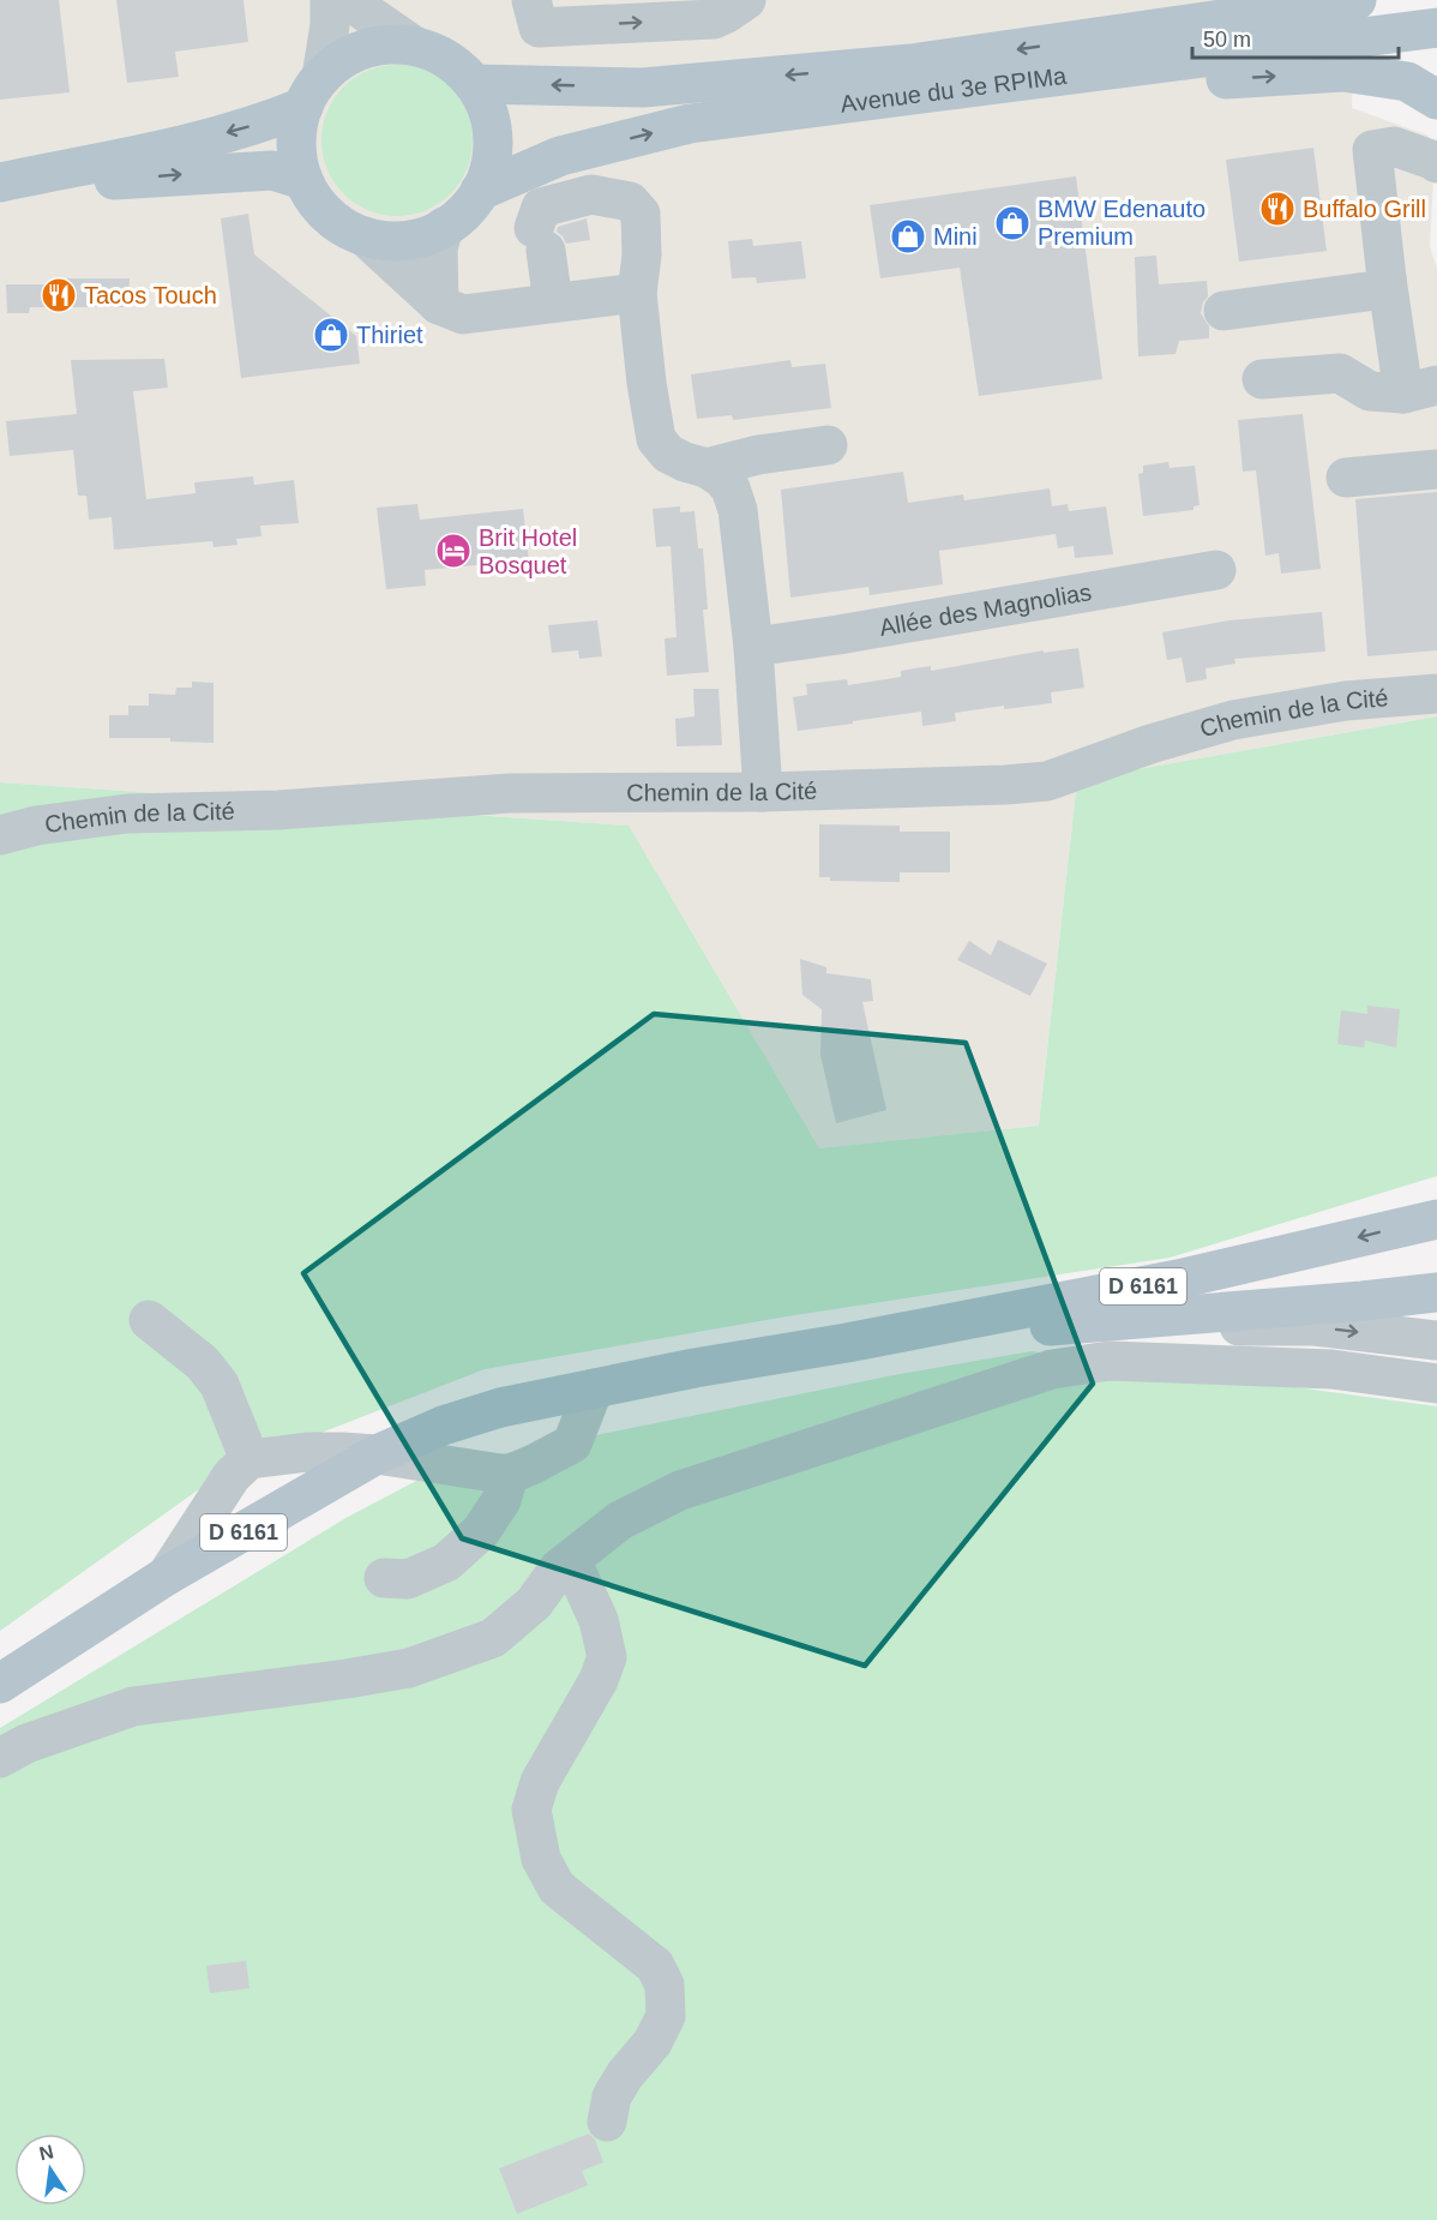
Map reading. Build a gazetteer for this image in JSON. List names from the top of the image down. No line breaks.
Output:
{"streets":{"main road":["Avenue du 3e RPIMa","D 6161"],"street":["Allée des Magnolias","Chemin de la Cité"]},"places":{"restaurant":["Buffalo Grill","Tacos Touch"],"shop":["BMW Edenauto Premium","Mini","Thiriet"],"hotel":["Brit Hotel Bosquet"]},"scale_bar":"50 m","north":"top"}
